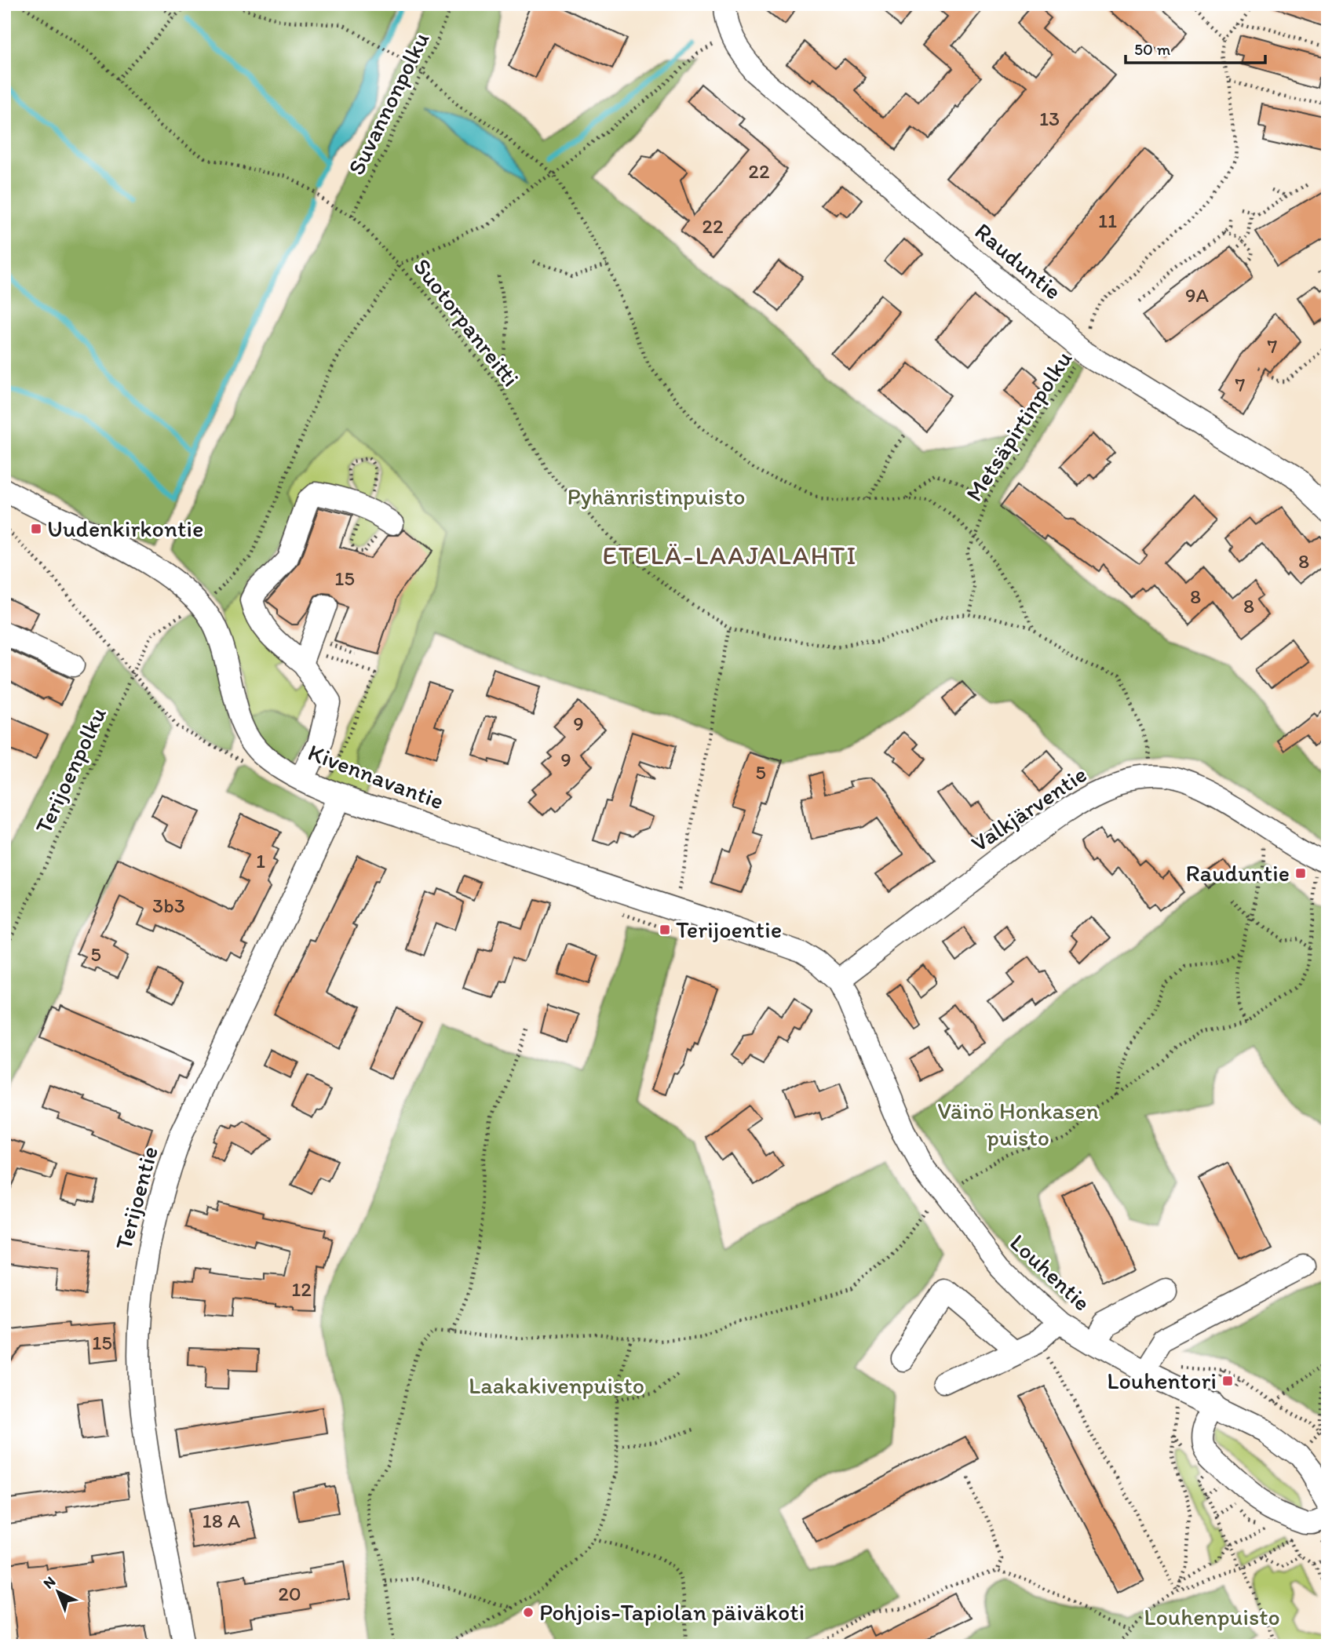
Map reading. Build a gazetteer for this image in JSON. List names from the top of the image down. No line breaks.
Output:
{"streets":{"street":["Rauduntie","Kivennavantie","Valkjärventie","Terijoentie","Louhentie"],"path":["Suvannonpolku","Suotorpanreitti","Metsäpirtinpolku","Terijoenpolku"]},"crossings":[["Suvannonpolku","Suotorpanreitti"],["Rauduntie","Metsäpirtinpolku"],["Suotorpanreitti","Metsäpirtinpolku"],["Suotorpanreitti","Terijoenpolku"],["Terijoenpolku","Kivennavantie"],["Kivennavantie","Valkjärventie"],["Kivennavantie","Terijoentie"],["Kivennavantie","Louhentie"],["Valkjärventie","Louhentie"]],"districts":["ETELÄ-LAAJALAHTI"],"parks":["Pyhänristinpuisto","Väinö Honkasen puisto","Laakakivenpuisto","Louhenpuisto"],"places":{"transit":["Uudenkirkontie","Rauduntie","Terijoentie","Louhentori"],"other":["Pohjois-Tapiolan päiväkoti"]},"house_numbers":["13","22","11","22","9A","7","7","8","15","8","8","9","9","5","1","3b3","5","12","15","18 A","20"],"scale_bar":"50 m","north":"top left"}
